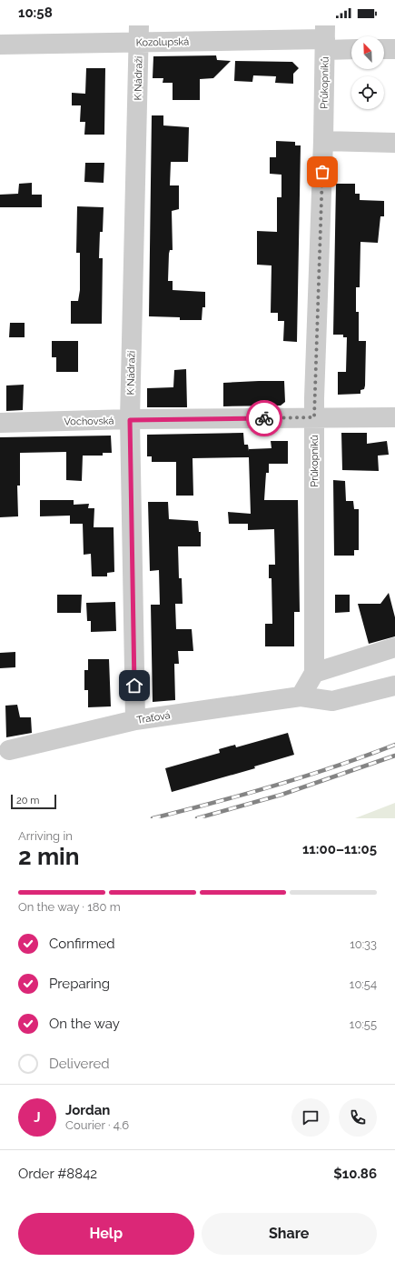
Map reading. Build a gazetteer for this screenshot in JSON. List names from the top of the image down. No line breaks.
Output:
{"streets":{"street":["Kozolupská","K Nádraží","Průkopníků","Vochovská","Traťová"]},"crossings":[["Kozolupská","K Nádraží"],["Kozolupská","Průkopníků"],["K Nádraží","Vochovská"],["K Nádraží","Traťová"],["Průkopníků","Vochovská"]],"scale_bar":"20 m","north":"top left","page":{"status":"10:58","scale":"20 m","heading":["2 min","Arriving in","11:00–11:05"],"panel":["Jordan","Courier · 4.6","Order #8842","$10.86"],"bar":"On the way · 180 m","list":[["Confirmed","10:33"],["Preparing","10:54"],["On the way","10:55"],"Delivered"],"round":"J","buttons":["Help","Share"]}}
